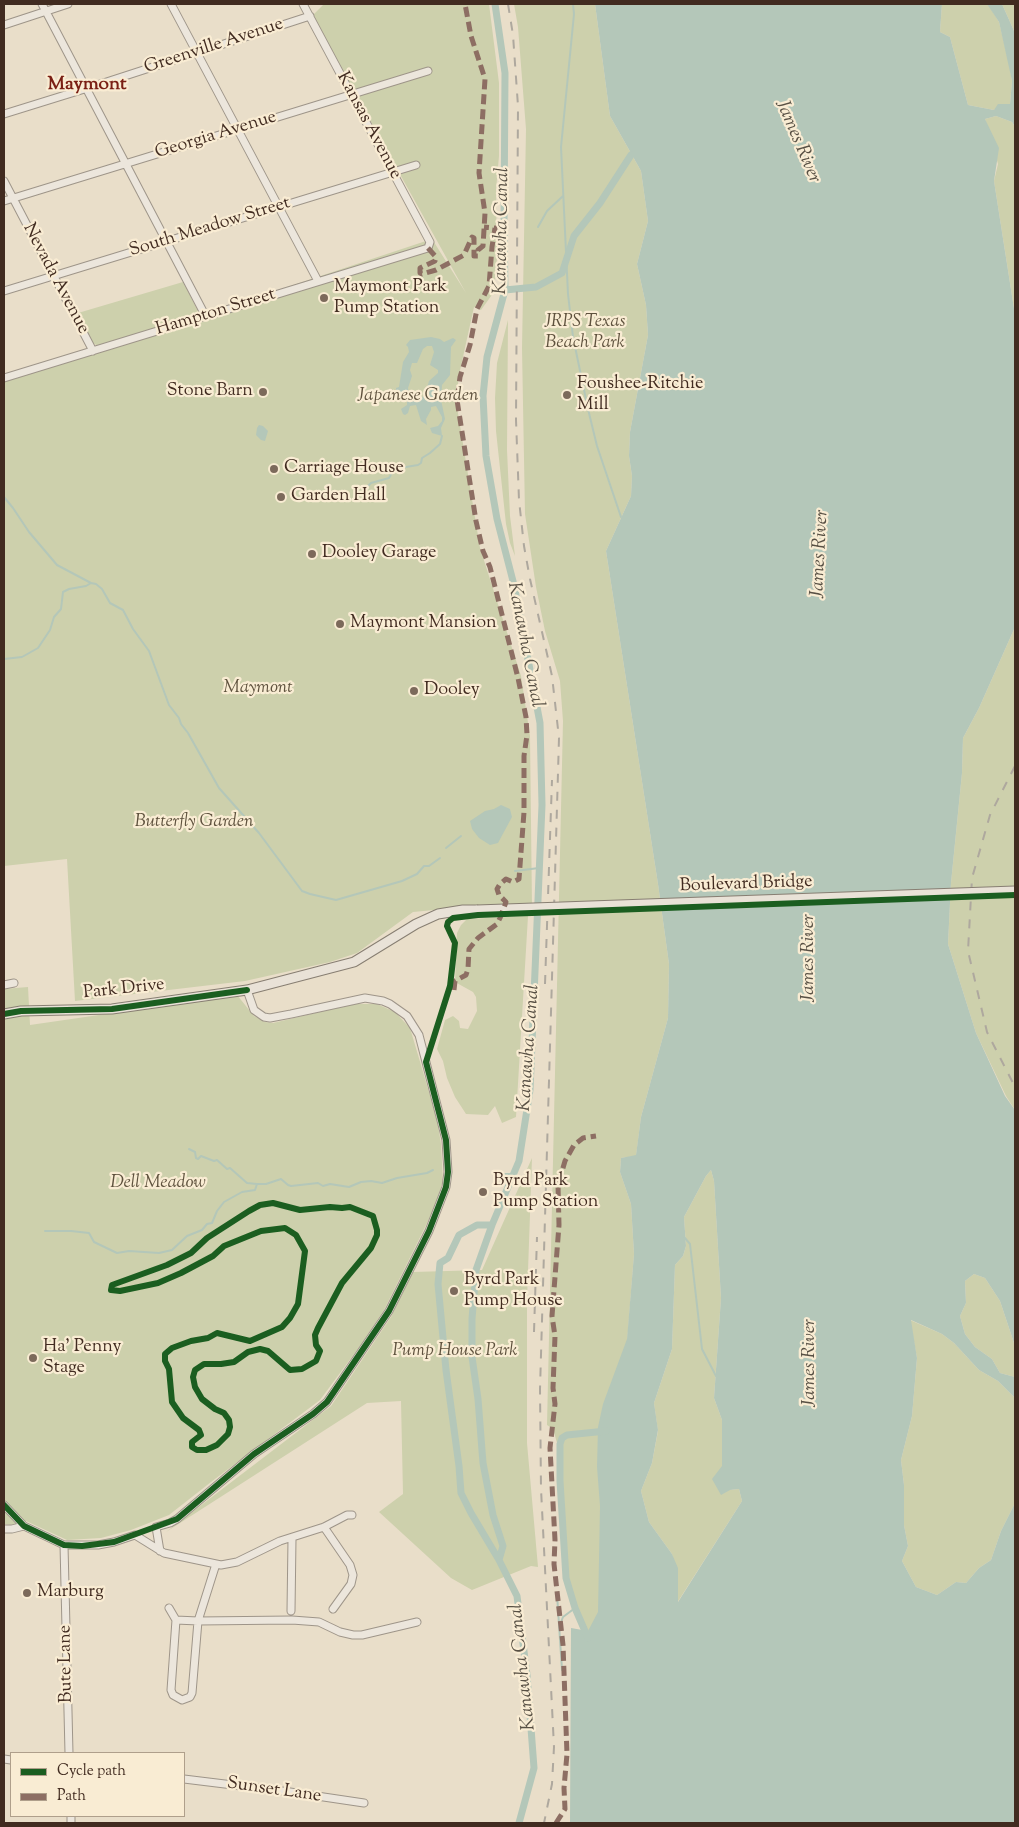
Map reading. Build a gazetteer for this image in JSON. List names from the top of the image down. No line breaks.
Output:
{"streets":{"main road":["Boulevard Bridge","Park Drive"],"street":["Greenville Avenue","Kansas Avenue","Georgia Avenue","South Meadow Street","Nevada Avenue","Hampton Street","Bute Lane","Sunset Lane"]},"crossings":[["Greenville Avenue","Kansas Avenue"],["Kansas Avenue","Georgia Avenue"],["Kansas Avenue","South Meadow Street"],["Kansas Avenue","Hampton Street"],["Georgia Avenue","Nevada Avenue"],["South Meadow Street","Nevada Avenue"],["Nevada Avenue","Hampton Street"],["Boulevard Bridge","Park Drive"]],"districts":["Maymont"],"water":["James River","Kanawha Canal"],"parks":["JRPS Texas Beach Park","Japanese Garden","Maymont","Butterfly Garden","Dell Meadow","Pump House Park"],"places":["Maymont Park Pump Station","Stone Barn","Foushee-Ritchie Mill","Carriage House","Garden Hall","Dooley Garage","Maymont Mansion","Dooley","Byrd Park Pump Station","Byrd Park Pump House","Ha' Penny Stage","Marburg"],"legend":["Cycle path","Path"]}
